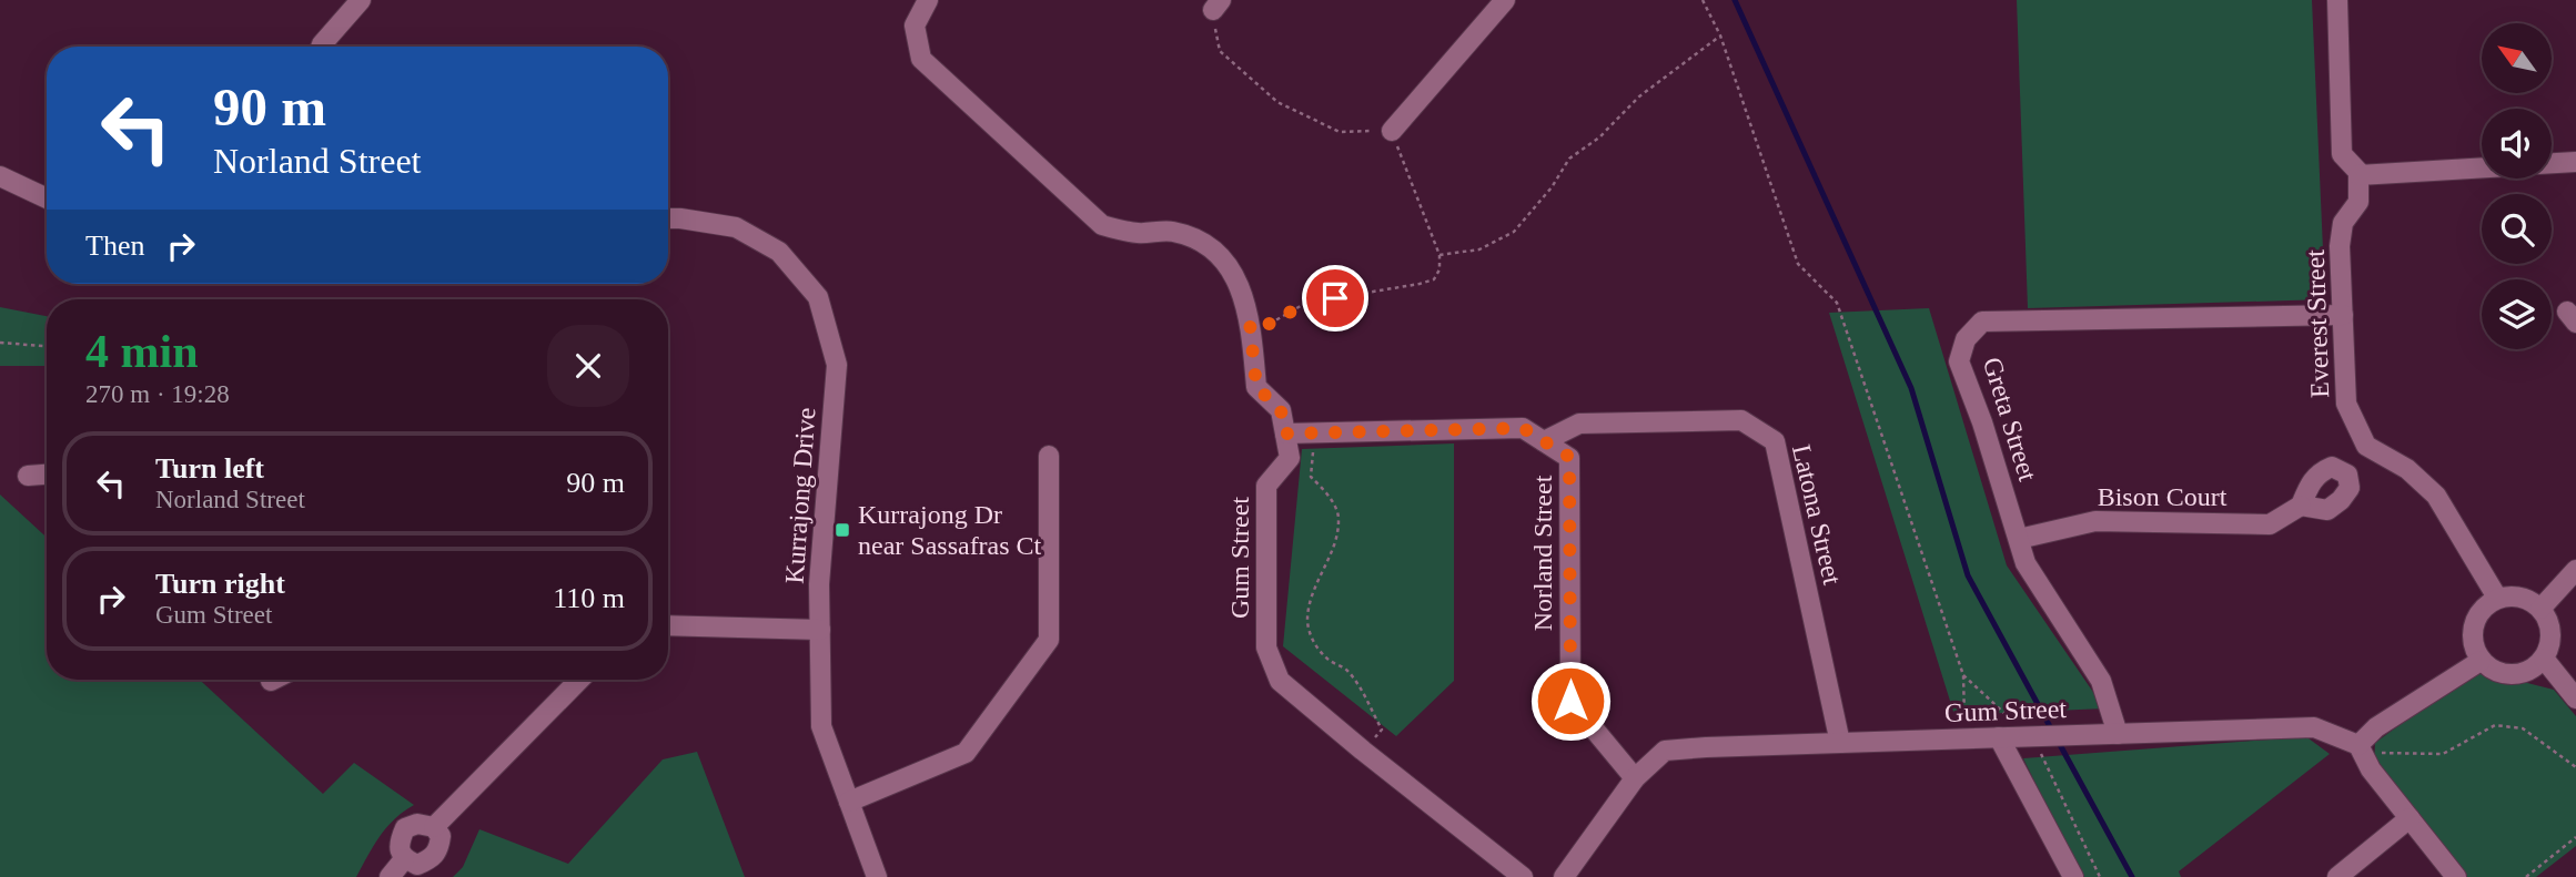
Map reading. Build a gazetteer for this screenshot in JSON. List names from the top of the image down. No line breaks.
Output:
{"streets":{"street":["Everest Street","Greta Street","Kurrajong Drive","Bison Court","Latona Street","Norland Street","Gum Street"]},"crossings":[["Everest Street","Greta Street"],["Greta Street","Bison Court"],["Greta Street","Gum Street"],["Latona Street","Norland Street"],["Latona Street","Gum Street"],["Norland Street","Gum Street"]],"places":{"transit":["Kurrajong Dr near Sassafras Ct"]},"north":"top left","page":{"turn":["90 m","Norland Street"],"then":"Then","heading":["4 min","270 m · 19:28"],"list":[{"name":"Turn left","note":"Norland Street","value":"90 m"},{"name":"Turn right","note":"Gum Street","value":"110 m"}]}}
